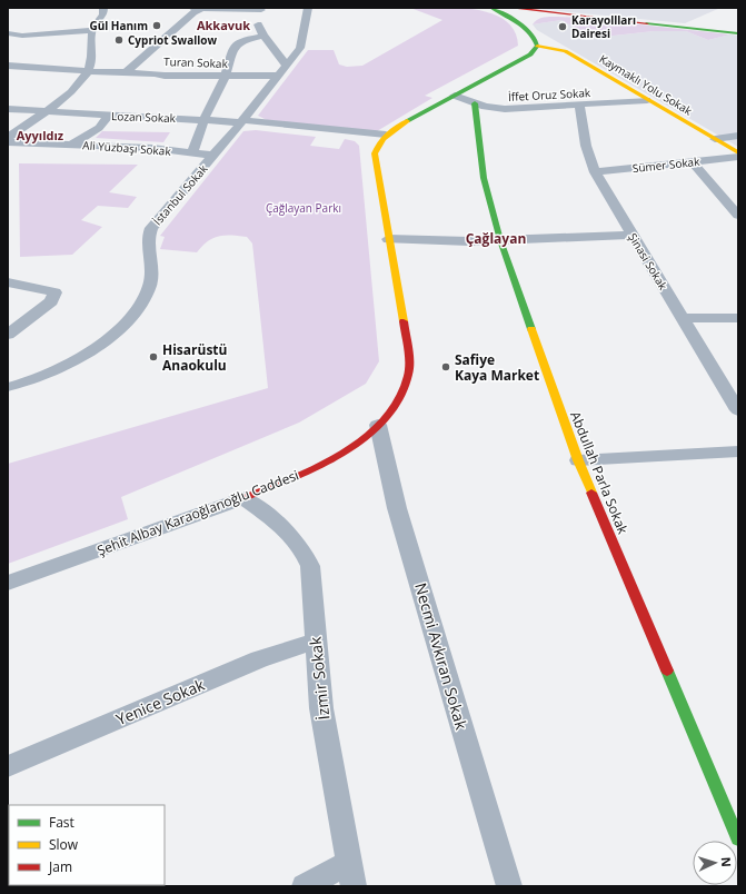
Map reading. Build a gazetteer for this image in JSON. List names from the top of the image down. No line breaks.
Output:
{"streets":{"street":["Turan Sokak","Kaymaklı Yolu Sokak","İffet Oruz Sokak","Lozan Sokak","Ali Yüzbaşı Sokak","Sümer Sokak","İstanbul Sokak","Şinasi Sokak","Abdullah Parla Sokak","Şehit Albay Karaoğlanoğlu Caddesi","Necmi Avkıran Sokak","İzmir Sokak","Yenice Sokak"]},"crossings":[["Turan Sokak","İstanbul Sokak"],["Kaymaklı Yolu Sokak","İffet Oruz Sokak"],["İffet Oruz Sokak","Şinasi Sokak"],["İffet Oruz Sokak","Abdullah Parla Sokak"],["Lozan Sokak","İstanbul Sokak"],["Lozan Sokak","Şehit Albay Karaoğlanoğlu Caddesi"],["Ali Yüzbaşı Sokak","İstanbul Sokak"],["Sümer Sokak","Şinasi Sokak"],["Şehit Albay Karaoğlanoğlu Caddesi","Necmi Avkıran Sokak"],["Şehit Albay Karaoğlanoğlu Caddesi","İzmir Sokak"],["İzmir Sokak","Yenice Sokak"]],"districts":["Akkavuk","Ayyıldız","Çağlayan"],"parks":["Çağlayan Parkı"],"places":["Gül Hanım","Karayollları Dairesi","Cypriot Swallow","Hisarüstü Anaokulu","Safiye Kaya Market"],"legend":["Fast","Slow","Jam"],"north":"right"}
